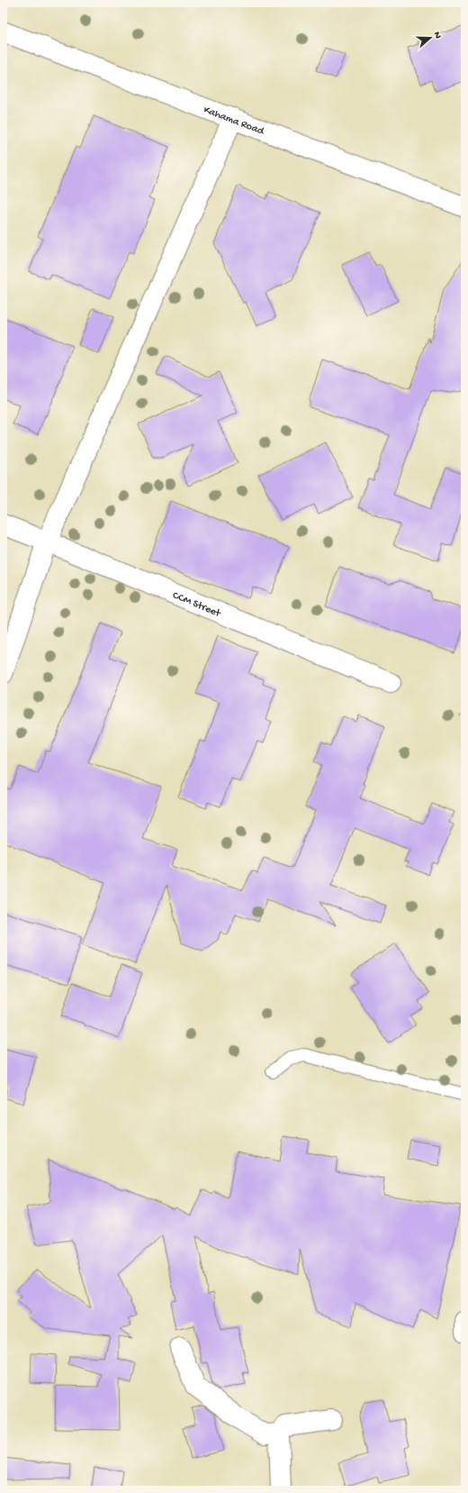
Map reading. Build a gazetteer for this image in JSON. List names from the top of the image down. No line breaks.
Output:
{"streets":{"street":["Kahama Road","CCM Street"]},"north":"right"}
